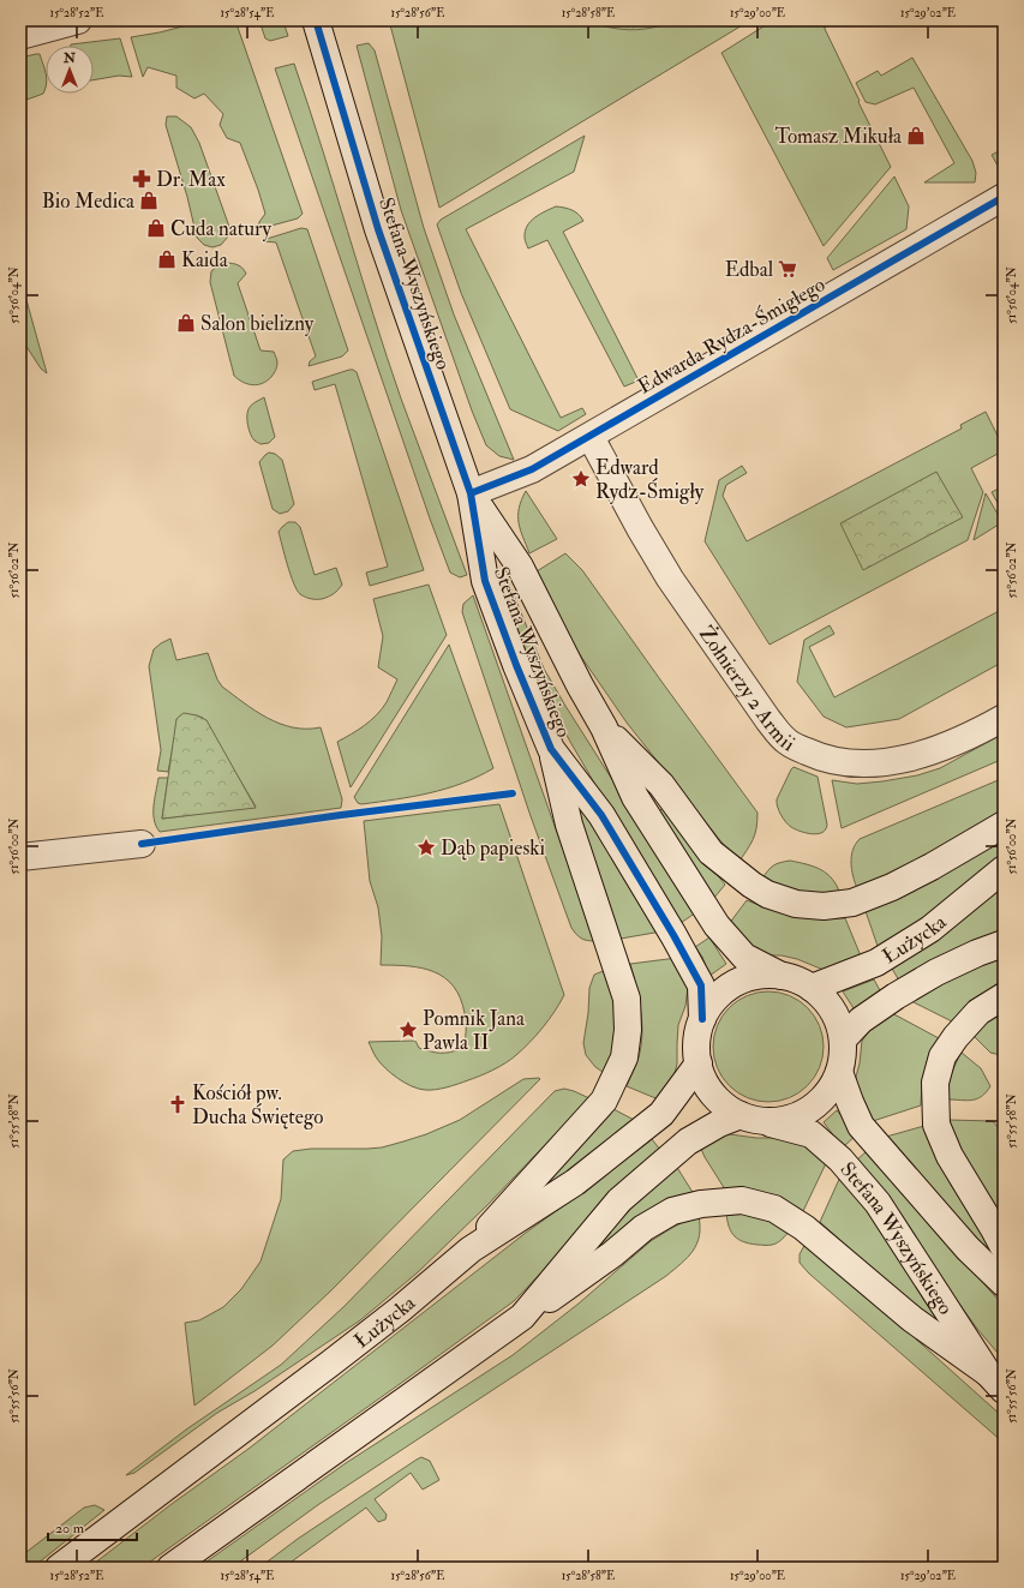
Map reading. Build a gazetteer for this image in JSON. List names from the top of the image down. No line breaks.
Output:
{"streets":{"main road":["Stefana Wyszyńskiego","Edwarda Rydza-Śmigłego","Żołnierzy 2 Armii","Łużycka"]},"crossings":[["Stefana Wyszyńskiego","Edwarda Rydza-Śmigłego"],["Stefana Wyszyńskiego","Łużycka"],["Edwarda Rydza-Śmigłego","Żołnierzy 2 Armii"]],"places":{"shop":["Tomasz Mikuła","Bio Medica","Cuda natury","Kaida","Salon bielizny"],"pharmacy":["Dr. Max"],"supermarket":["Edbal"],"place":["Edward Rydz-Śmigły","Dąb papieski","Pomnik Jana Pawla II"],"church":["Kościół pw. Ducha Świętego"]},"scale_bar":"20 m","north":"top","coordinates":["15°28'52\"E","15°28'54\"E","15°28'56\"E","15°28'58\"E","15°29'00\"E","15°29'02\"E","51°56'04\"N","51°56'02\"N","51°56'00\"N","51°55'58\"N","51°55'56\"N"]}
